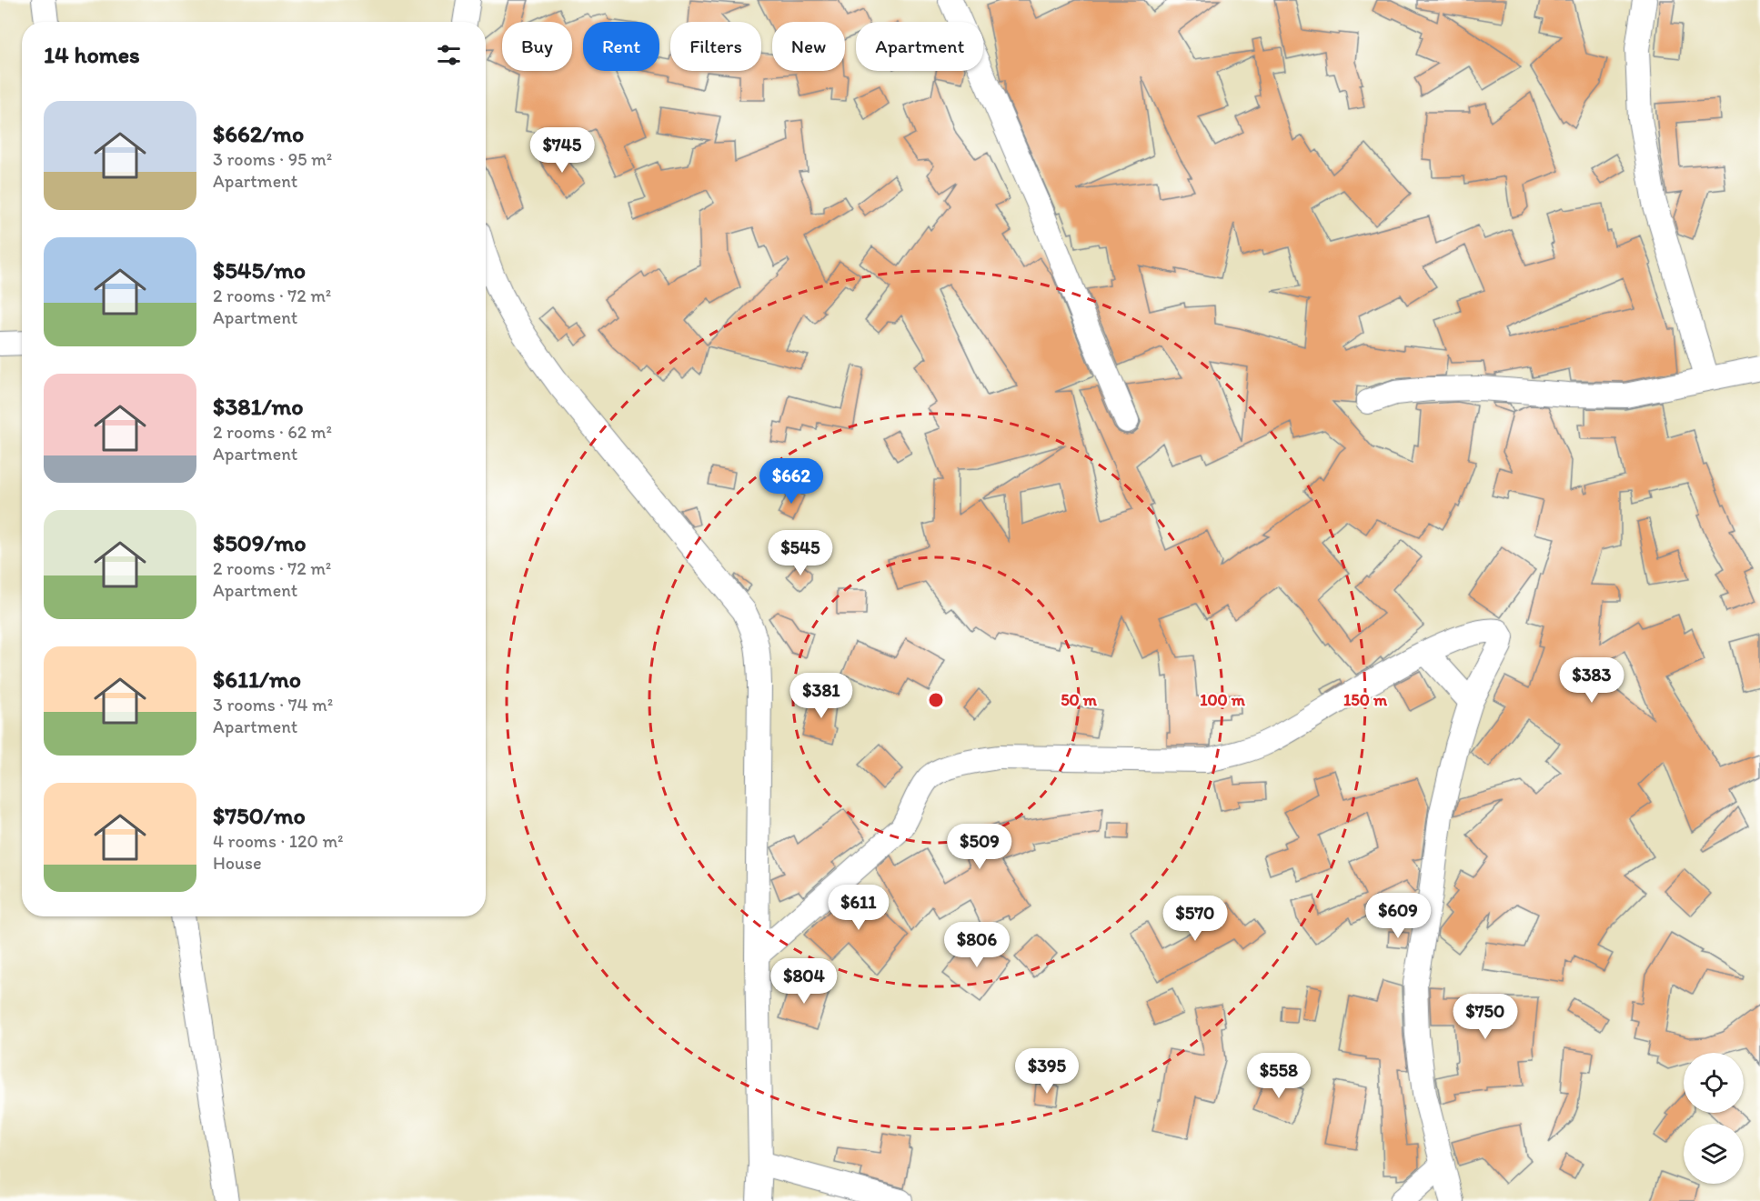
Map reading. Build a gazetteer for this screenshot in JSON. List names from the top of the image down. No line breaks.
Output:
{"page":{"chip":["Buy","Rent","Filters","New","Apartment"],"heading":"14 homes","list":[{"name":"$662/mo","note":"3 rooms · 95 m² · Apartment"},{"name":"$545/mo","note":"2 rooms · 72 m² · Apartment"},{"name":"$381/mo","note":"2 rooms · 62 m² · Apartment"},{"name":"$509/mo","note":"2 rooms · 72 m² · Apartment"},{"name":"$611/mo","note":"3 rooms · 74 m² · Apartment"},{"name":"$750/mo","note":"4 rooms · 120 m² · House"}],"price":["$745","$662","$545","$383","$381","$509","$611","$609","$570","$806","$804","$750","$395","$558"]},"rings":["50 m","100 m","150 m"]}
